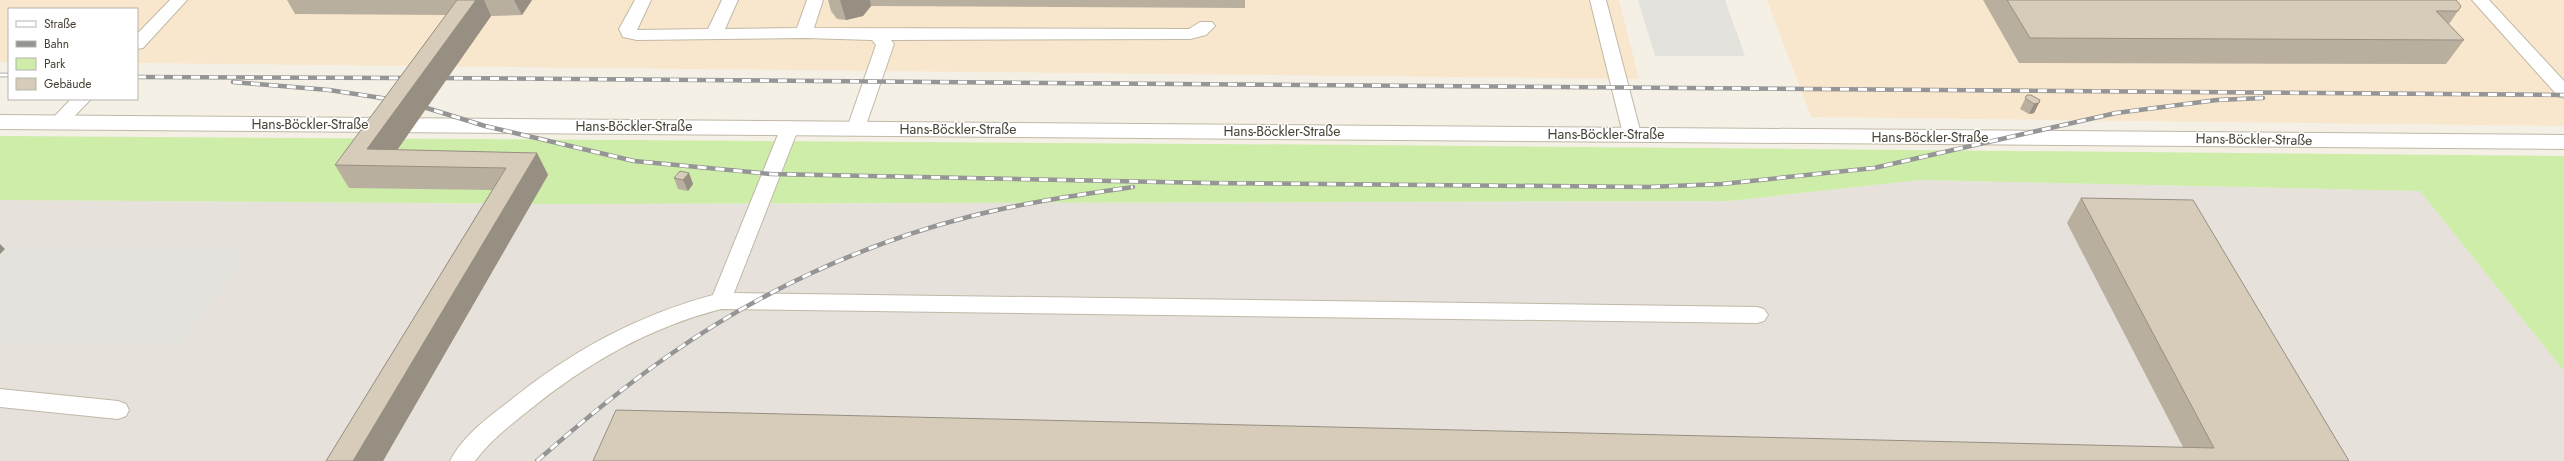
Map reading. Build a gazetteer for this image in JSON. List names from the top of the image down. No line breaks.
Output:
{"streets":{"street":["Hans-Böckler-Straße"]},"legend":["Straße","Bahn","Park","Gebäude"]}
